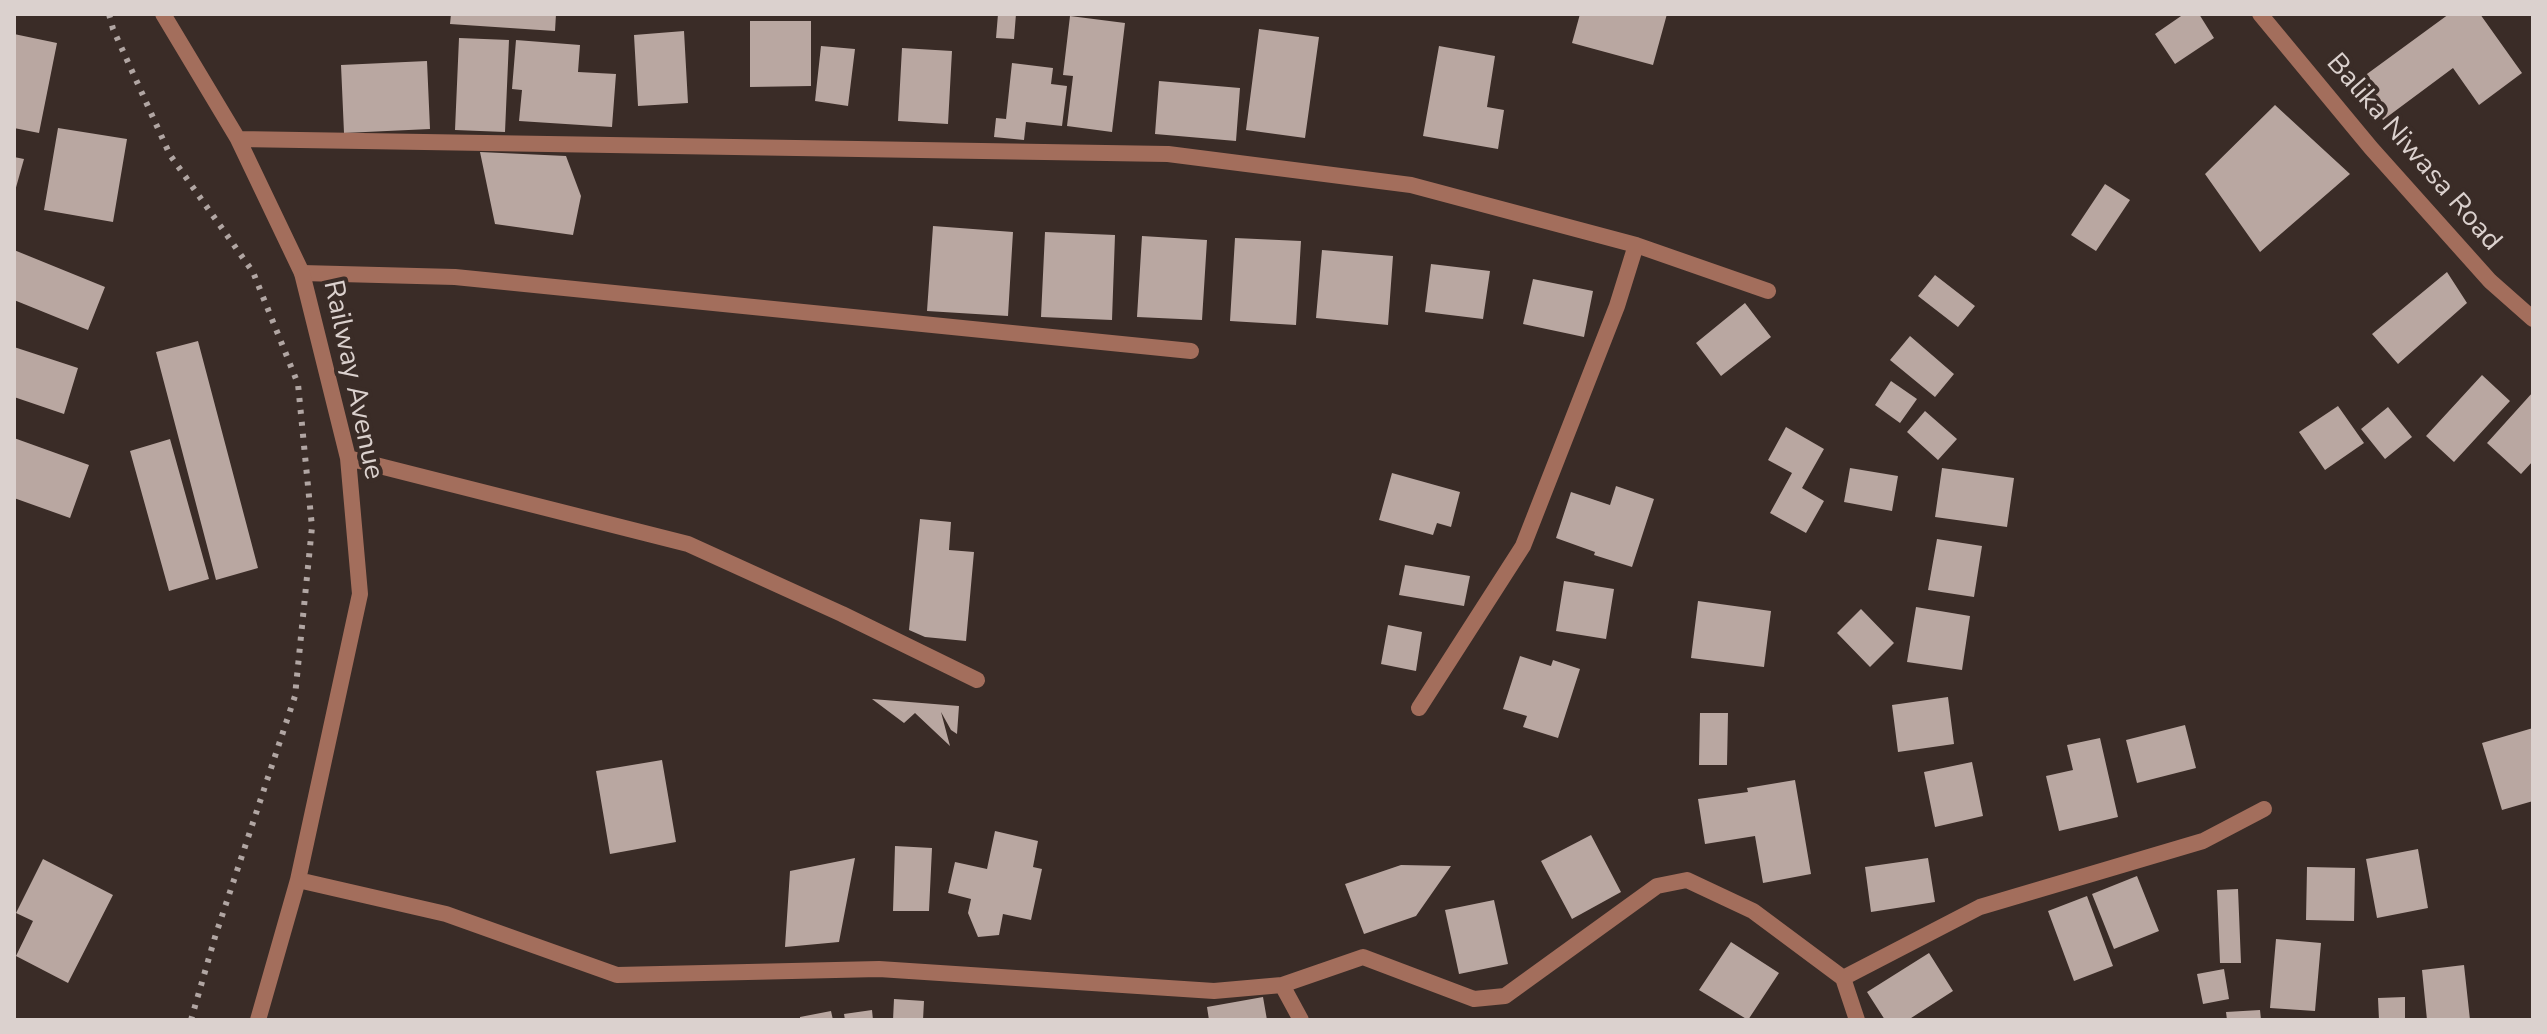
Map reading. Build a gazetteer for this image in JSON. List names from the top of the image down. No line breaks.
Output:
{"streets":{"street":["Balika Niwasa Road","Railway Avenue"]}}
